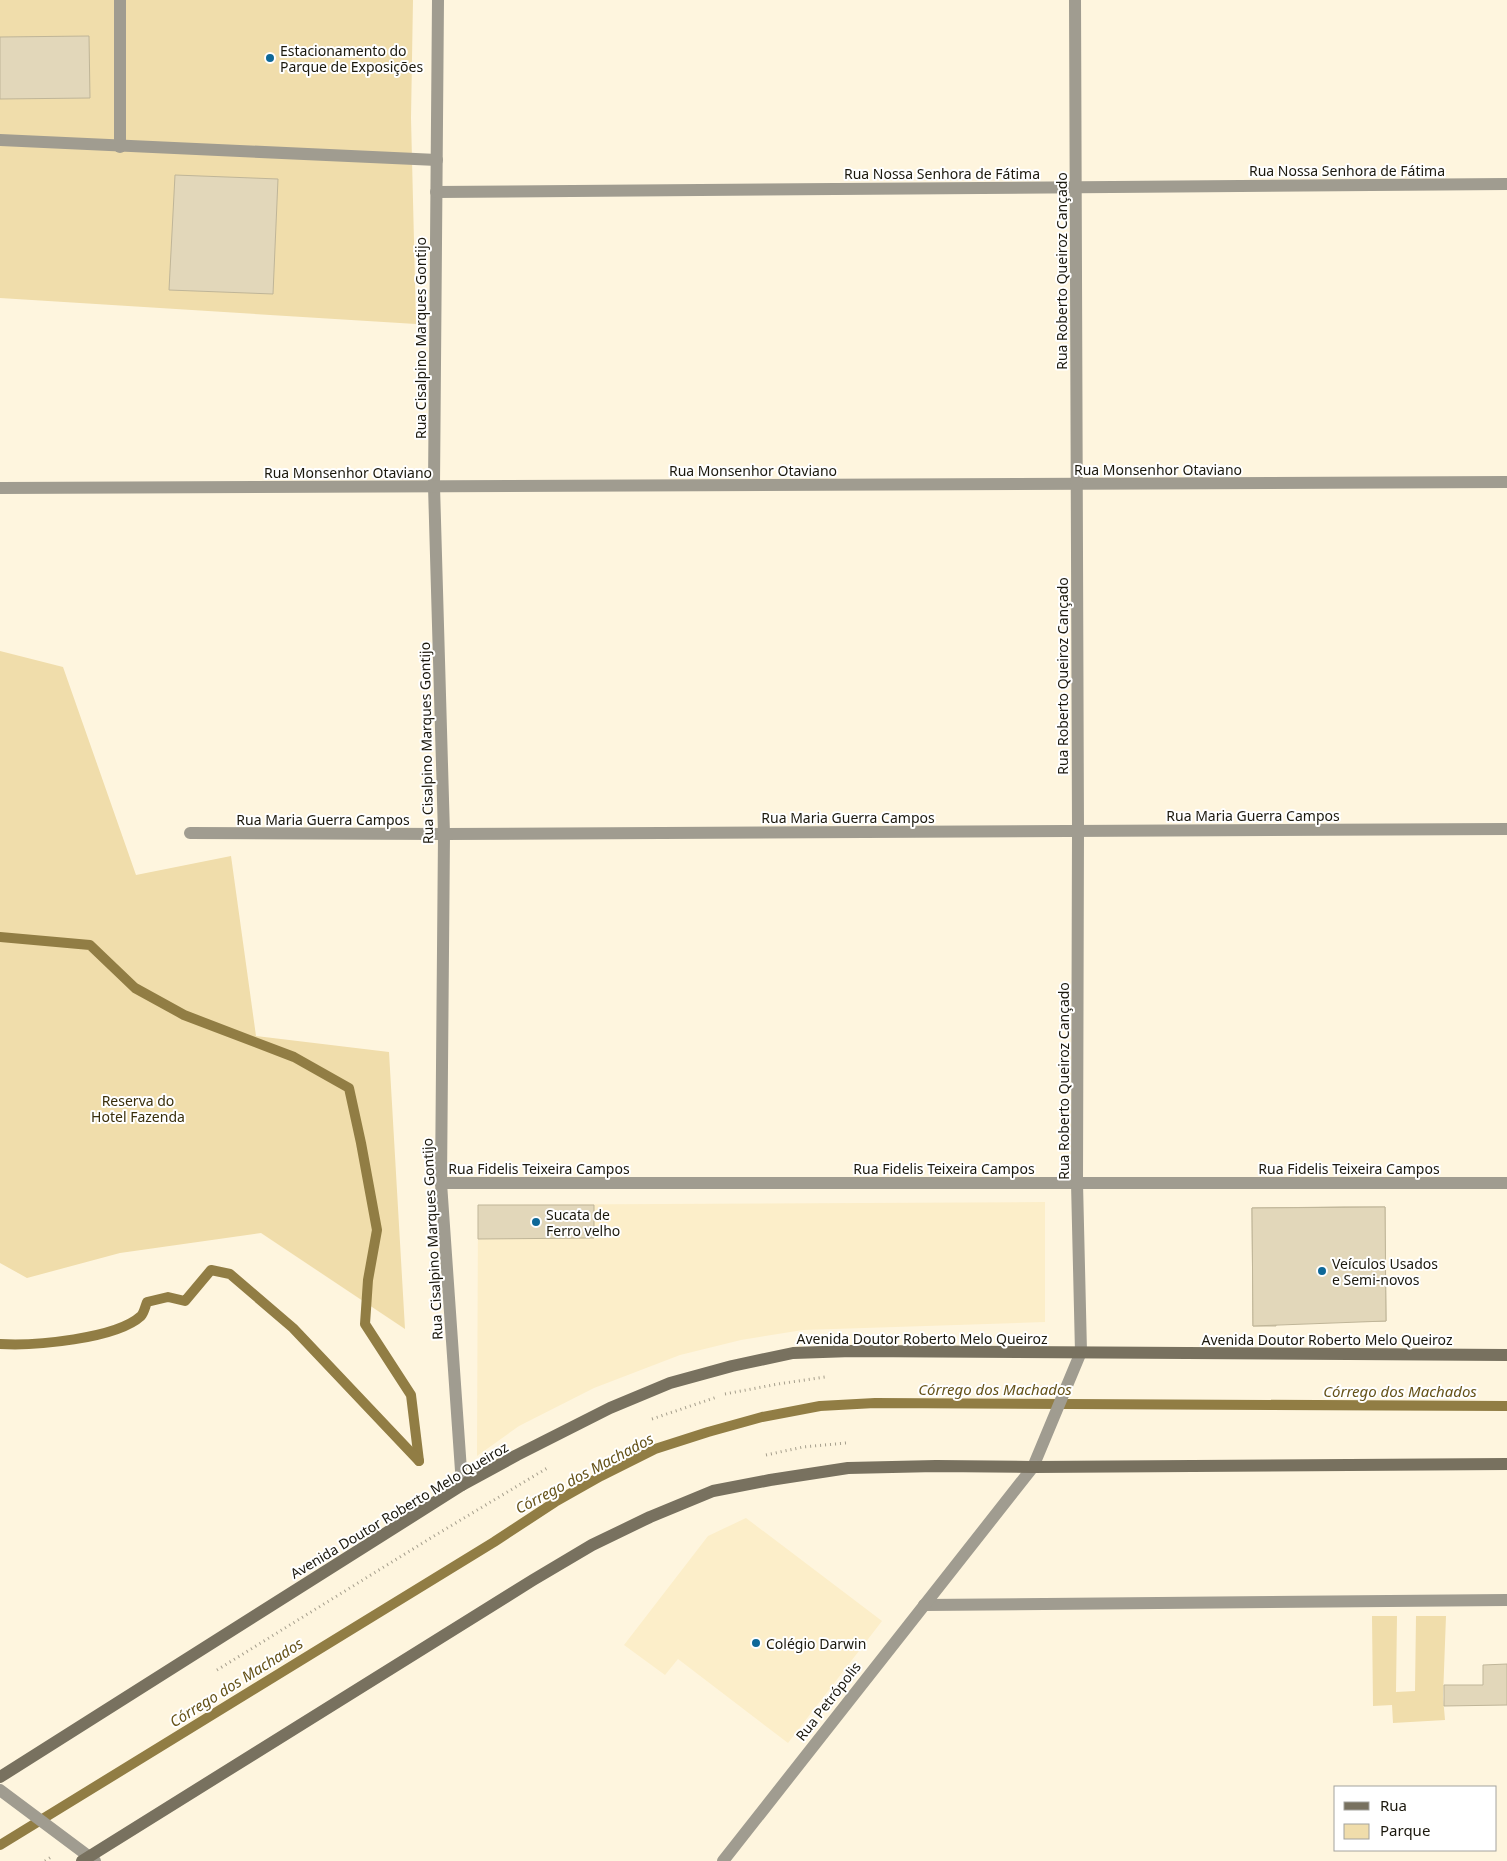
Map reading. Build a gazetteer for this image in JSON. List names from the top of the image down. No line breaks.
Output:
{"streets":{"main road":["Avenida Doutor Roberto Melo Queiroz"],"street":["Rua Nossa Senhora de Fátima","Rua Roberto Queiroz Cançado","Rua Cisalpino Marques Gontijo","Rua Monsenhor Otaviano","Rua Maria Guerra Campos","Rua Fidelis Teixeira Campos","Rua Petrópolis"]},"crossings":[["Rua Nossa Senhora de Fátima","Rua Roberto Queiroz Cançado"],["Rua Nossa Senhora de Fátima","Rua Cisalpino Marques Gontijo"],["Rua Roberto Queiroz Cançado","Rua Monsenhor Otaviano"],["Rua Roberto Queiroz Cançado","Rua Maria Guerra Campos"],["Rua Roberto Queiroz Cançado","Rua Fidelis Teixeira Campos"],["Rua Roberto Queiroz Cançado","Avenida Doutor Roberto Melo Queiroz"],["Rua Roberto Queiroz Cançado","Rua Petrópolis"],["Rua Cisalpino Marques Gontijo","Rua Monsenhor Otaviano"],["Rua Cisalpino Marques Gontijo","Rua Maria Guerra Campos"],["Rua Cisalpino Marques Gontijo","Rua Fidelis Teixeira Campos"],["Rua Cisalpino Marques Gontijo","Avenida Doutor Roberto Melo Queiroz"],["Avenida Doutor Roberto Melo Queiroz","Rua Petrópolis"]],"water":["Córrego dos Machados"],"parks":["Reserva do Hotel Fazenda"],"places":["Estacionamento do Parque de Exposições","Sucata de Ferro velho","Veículos Usados e Semi-novos","Colégio Darwin"],"legend":["Rua","Parque"]}
